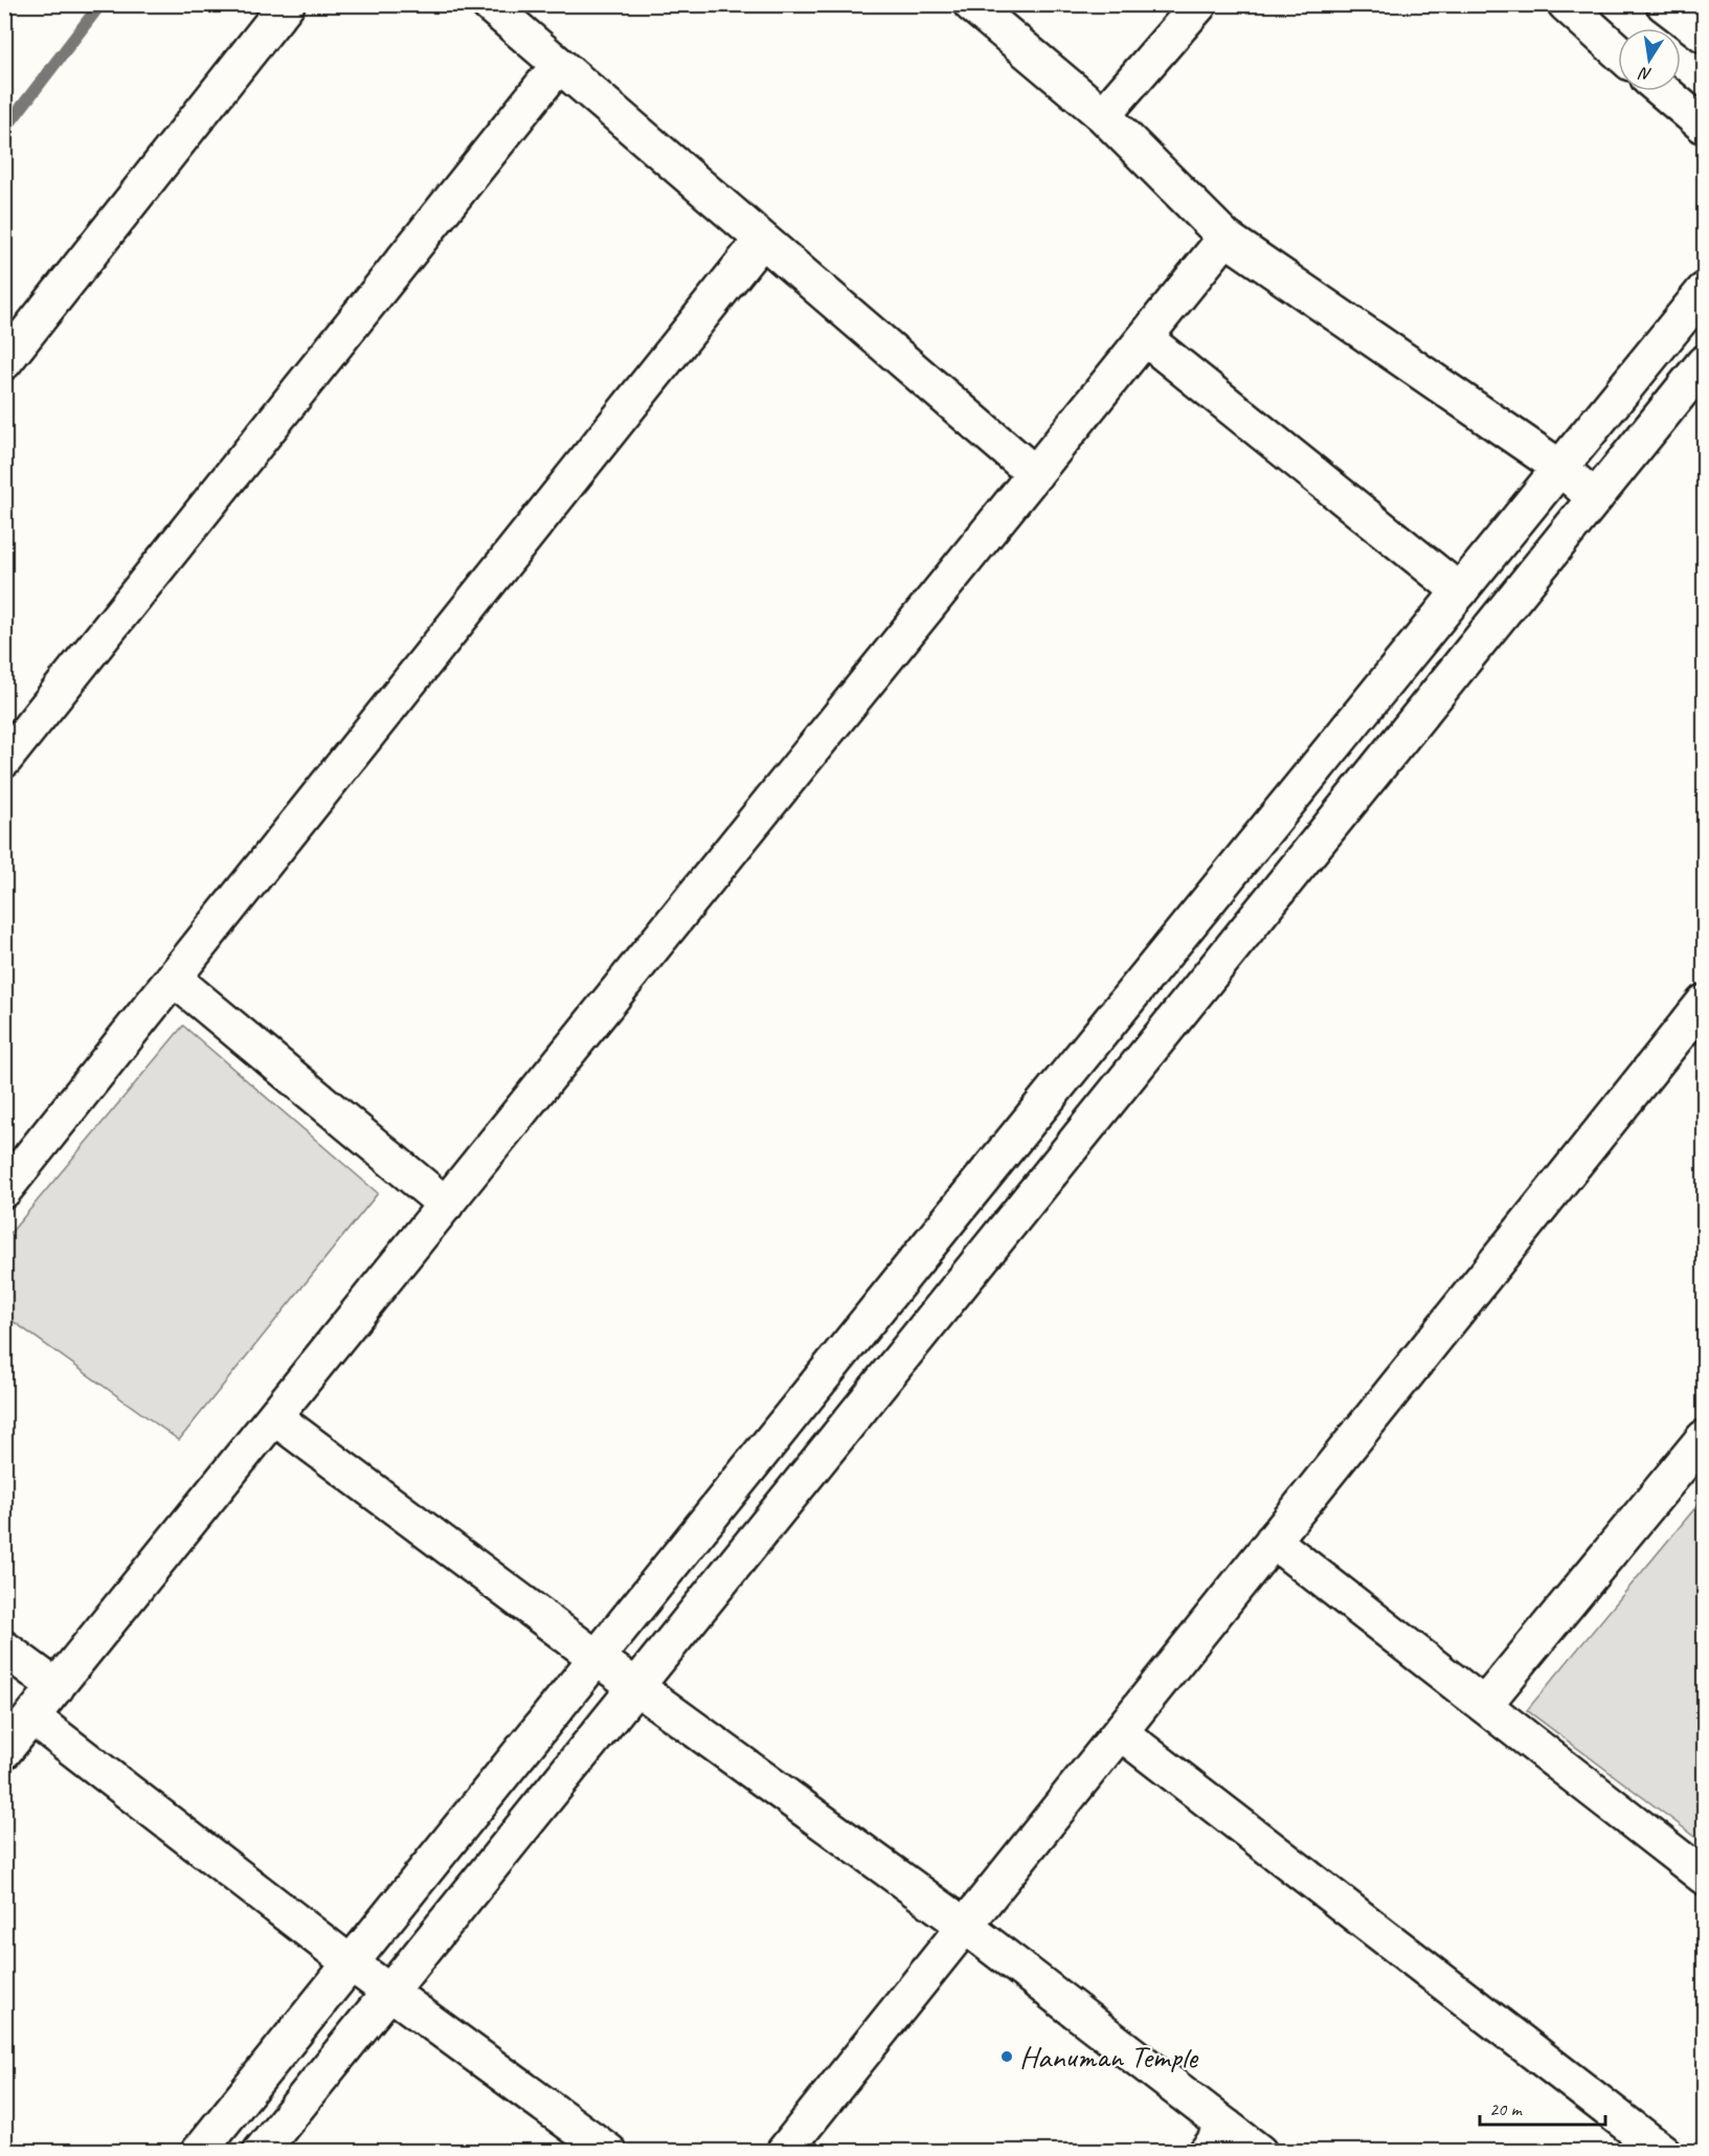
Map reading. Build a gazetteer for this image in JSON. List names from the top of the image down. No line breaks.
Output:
{"places":["Hanuman Temple"],"scale_bar":"20 m","north":"bottom"}
